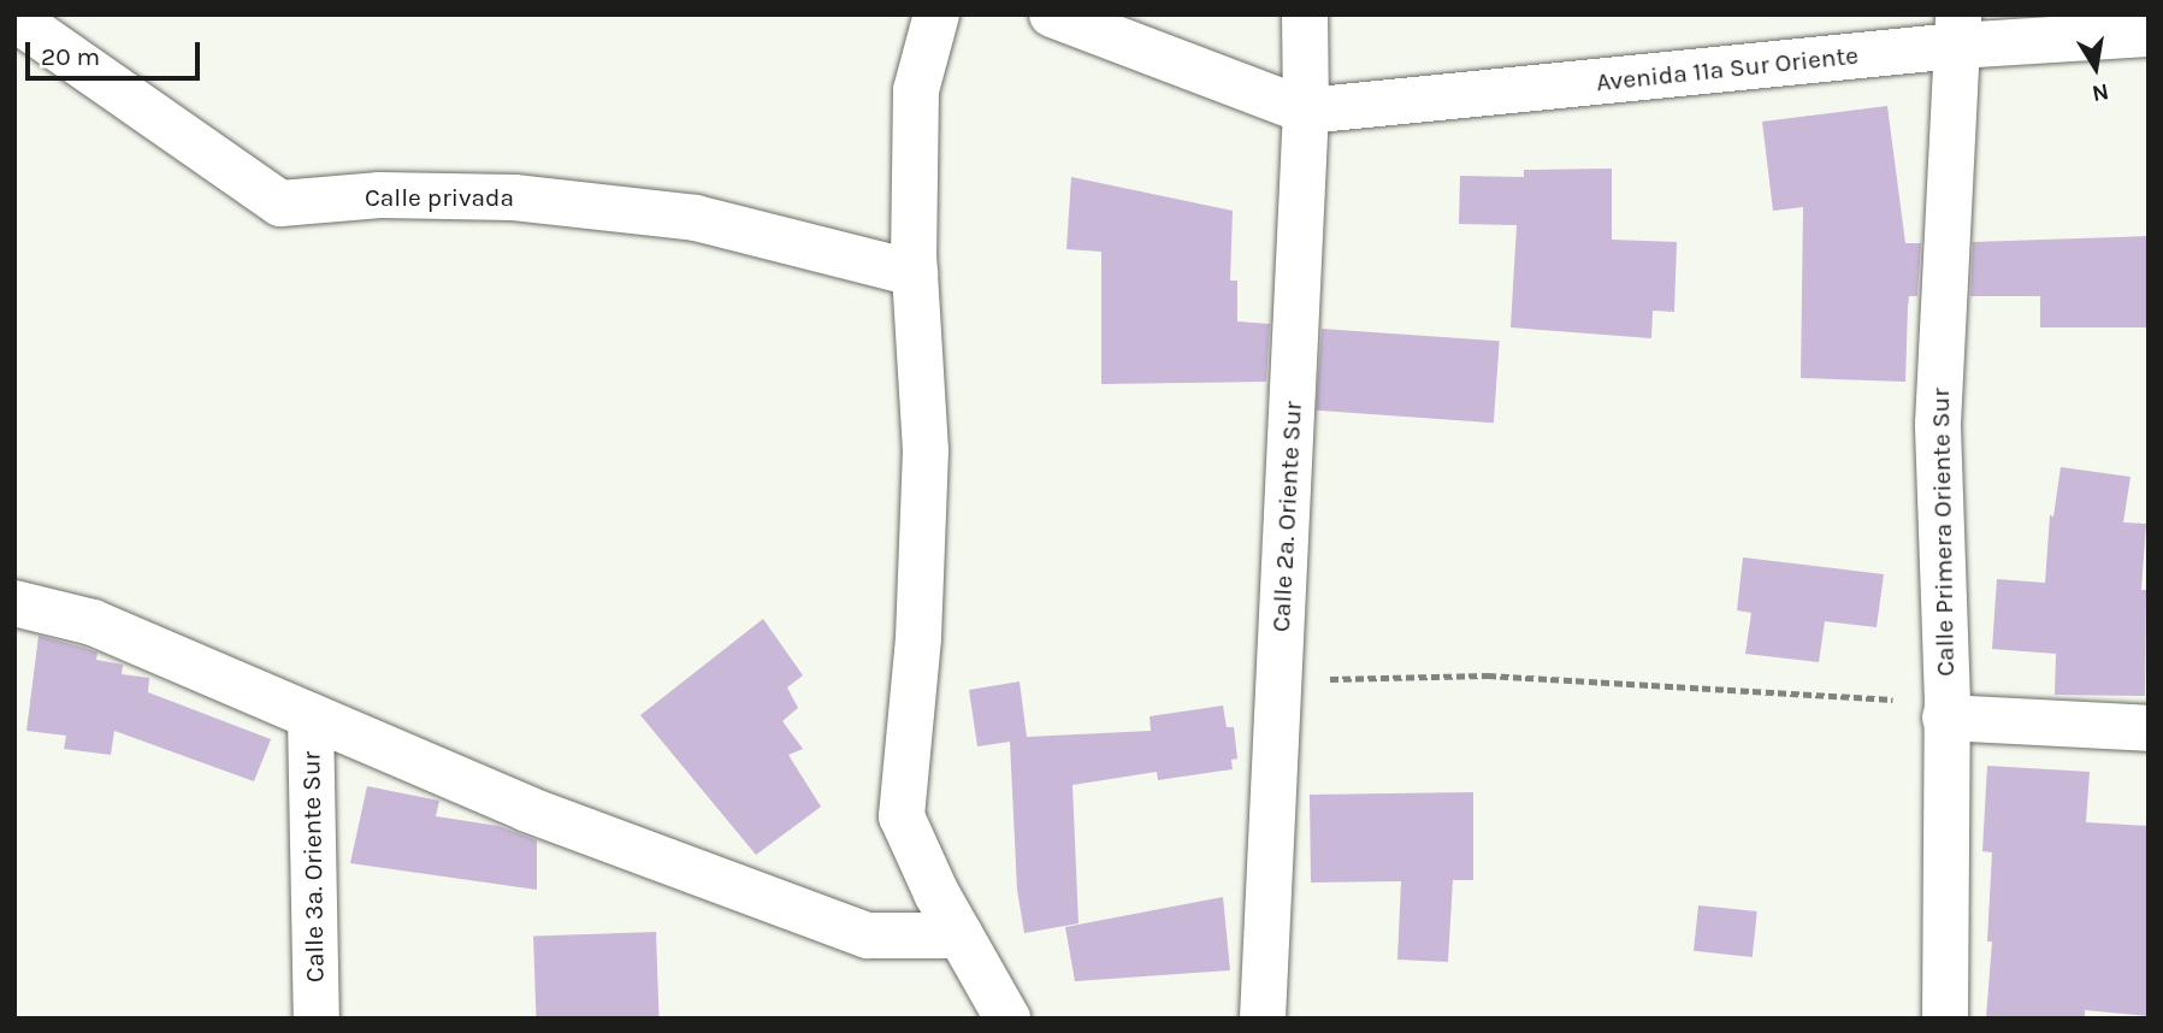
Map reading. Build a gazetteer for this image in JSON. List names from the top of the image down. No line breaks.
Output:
{"streets":{"street":["Avenida 11a Sur Oriente","Calle privada","Calle 2a. Oriente Sur","Calle Primera Oriente Sur","Calle 3a. Oriente Sur"]},"crossings":[["Avenida 11a Sur Oriente","Calle 2a. Oriente Sur"],["Avenida 11a Sur Oriente","Calle Primera Oriente Sur"]],"scale_bar":"20 m","north":"bottom"}
